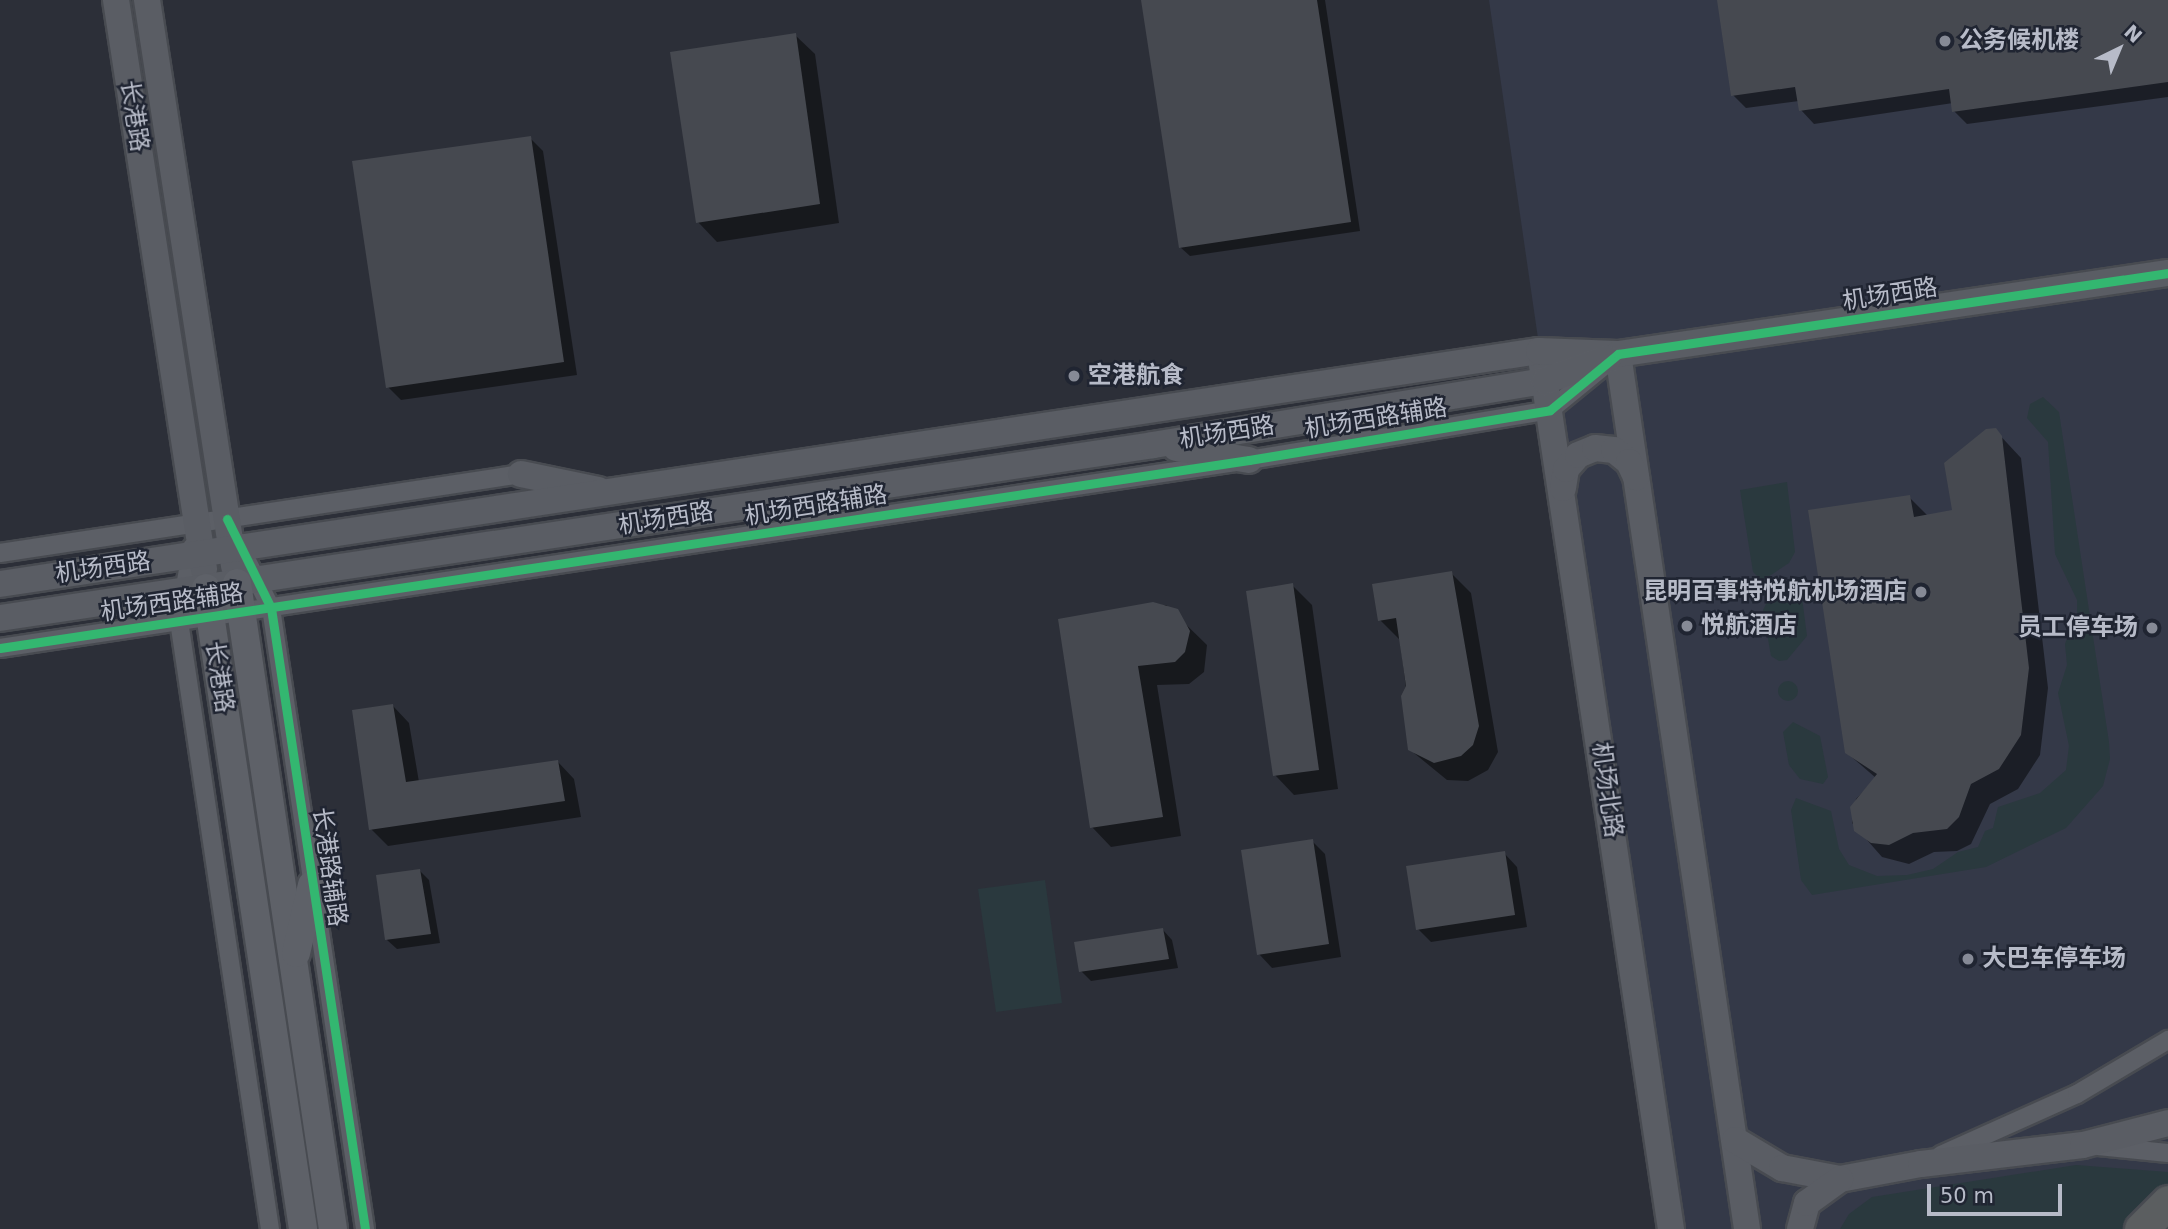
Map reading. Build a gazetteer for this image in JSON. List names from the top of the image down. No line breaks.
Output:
{"streets":{"main road":["长港路","机场西路","机场北路"],"street":["机场西路辅路","长港路辅路"]},"crossings":[["长港路","机场西路"],["长港路","机场西路辅路"],["长港路","长港路辅路"],["机场西路","机场西路辅路"],["机场西路","机场北路"],["机场西路","长港路辅路"],["机场西路辅路","机场北路"],["机场西路辅路","长港路辅路"]],"places":["公务候机楼","空港航食","昆明百事特悦航机场酒店","悦航酒店","员工停车场","大巴车停车场"],"scale_bar":"50 m","north":"top right"}
